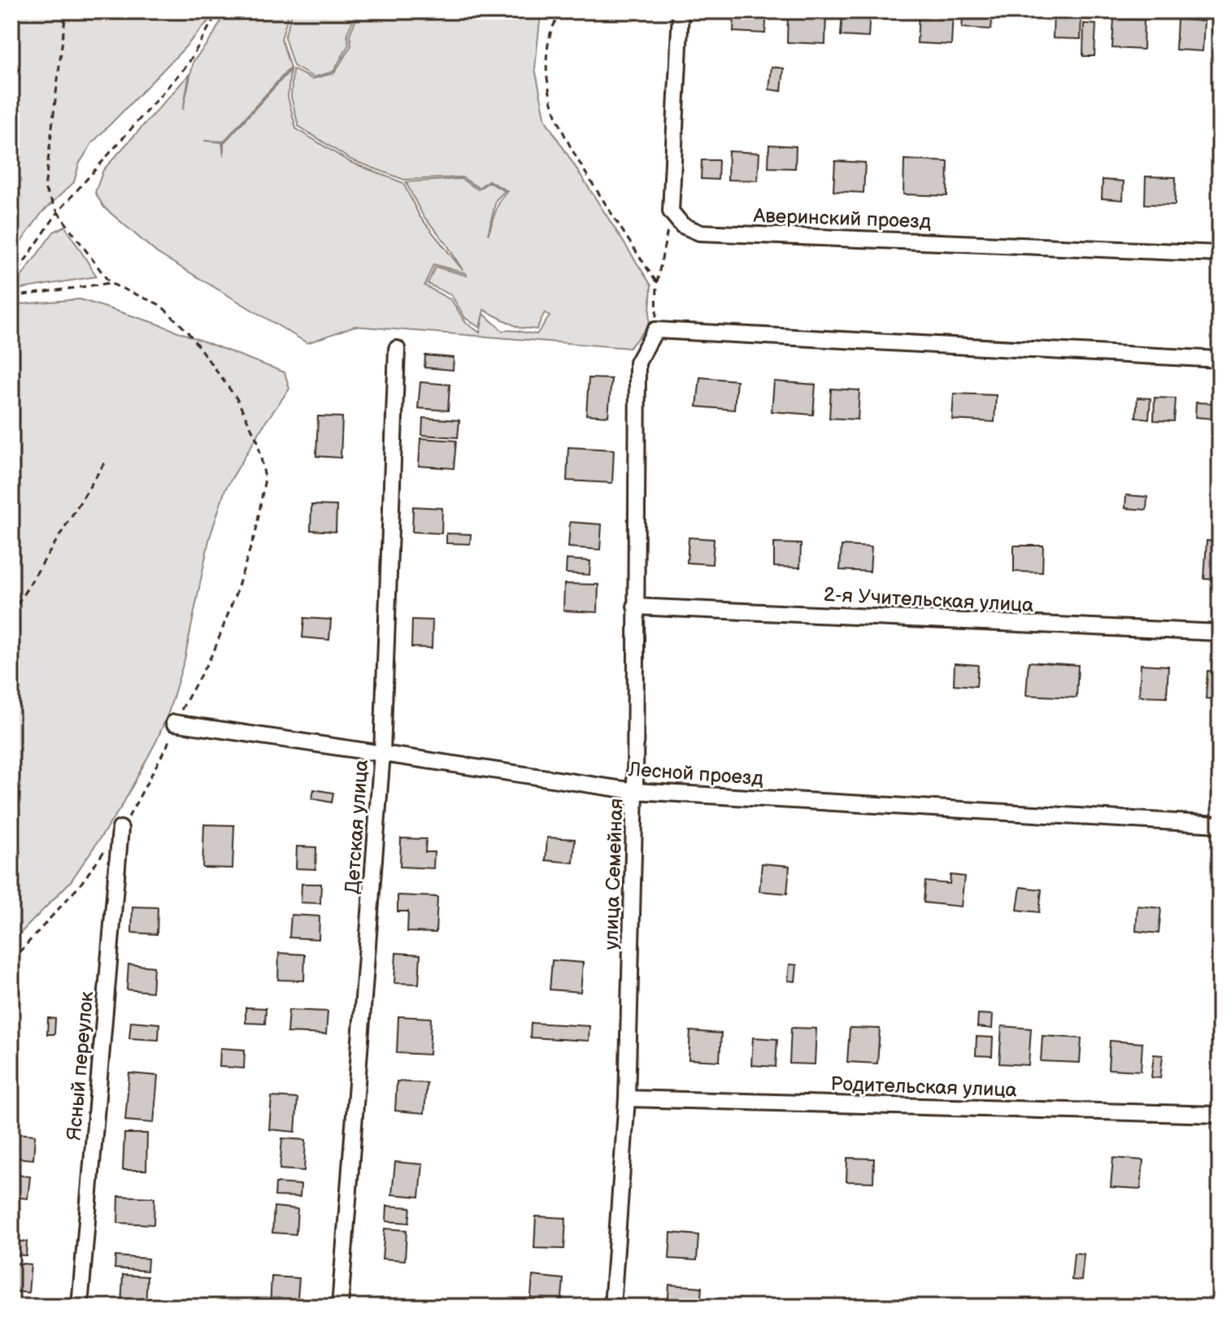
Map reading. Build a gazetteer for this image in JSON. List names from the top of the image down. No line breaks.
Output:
{"streets":{"street":["Аверинский проезд","2-я Учительская улица","Лесной проезд","Детская улица","улица Семейная","Ясный переулок","Родительская улица"]},"crossings":[["2-я Учительская улица","улица Семейная"],["Лесной проезд","Детская улица"],["Лесной проезд","улица Семейная"],["улица Семейная","Родительская улица"]]}
